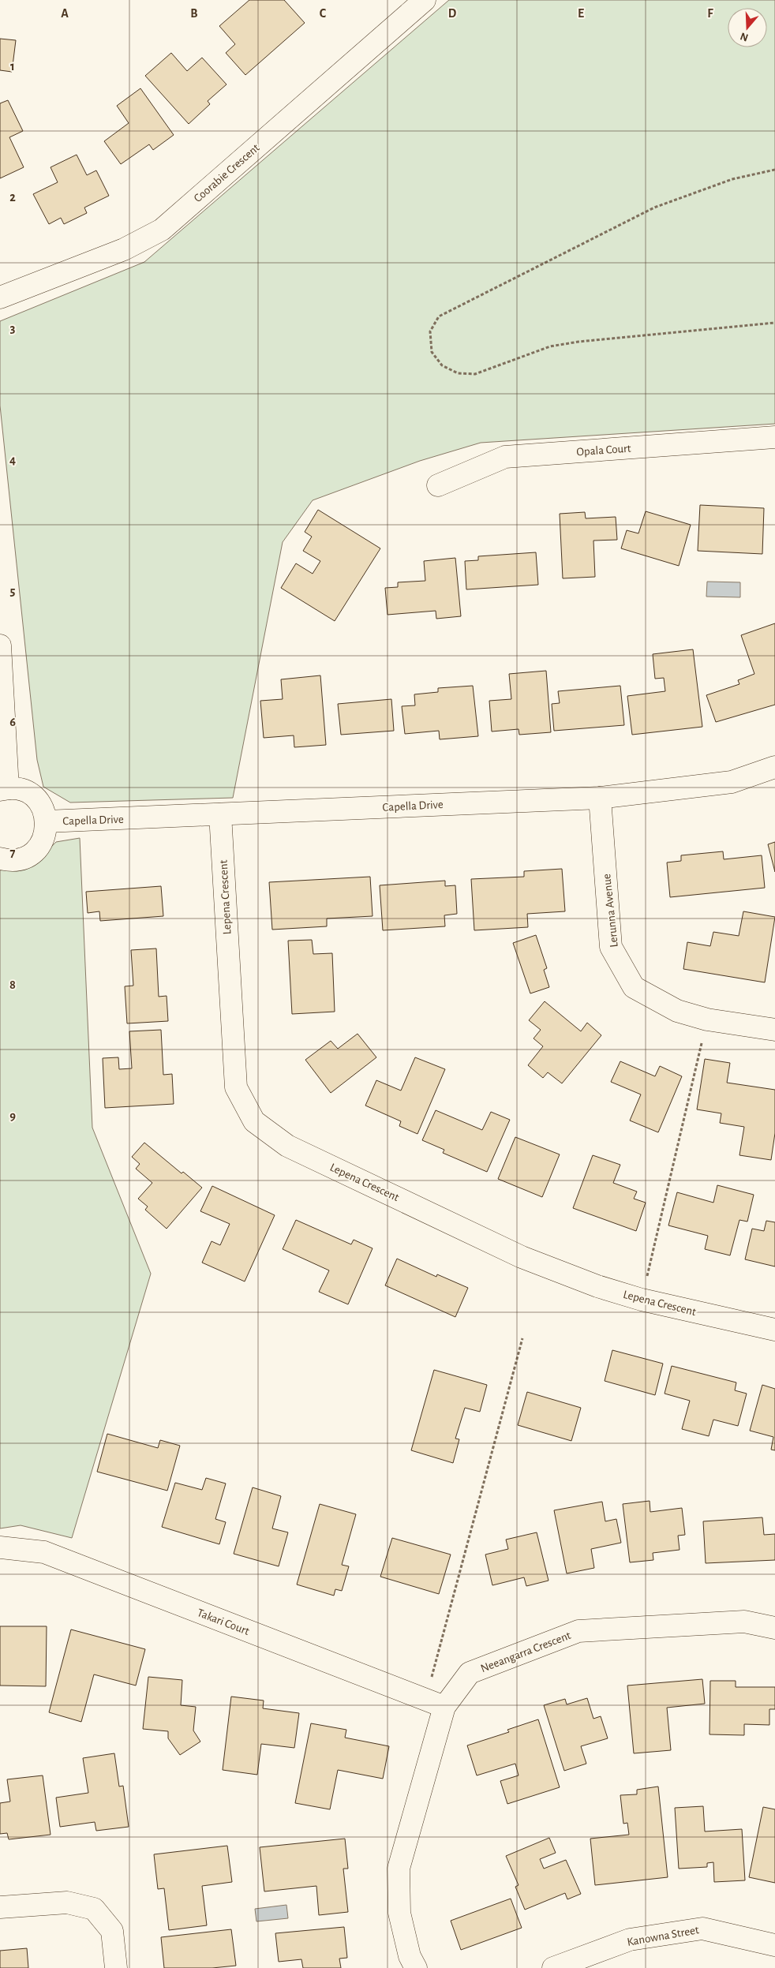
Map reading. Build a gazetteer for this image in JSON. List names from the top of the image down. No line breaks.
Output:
{"streets":{"street":["Coorabie Crescent","Opala Court","Capella Drive","Lepena Crescent","Lerunna Avenue","Takari Court","Neeangarra Crescent","Kanowna Street"]},"crossings":[["Capella Drive","Lepena Crescent"],["Capella Drive","Lerunna Avenue"],["Takari Court","Neeangarra Crescent"]],"north":"bottom","grid":{"columns":["A","B","C","D","E","F"],"rows":["1","2","3","4","5","6","7","8","9"]}}
